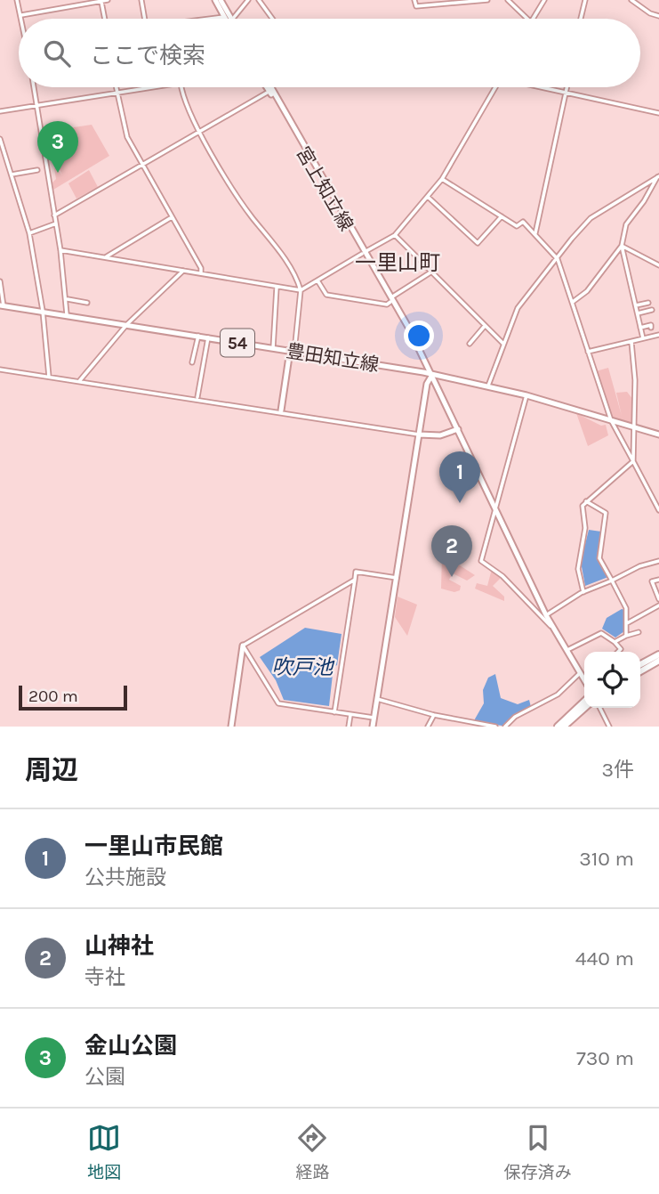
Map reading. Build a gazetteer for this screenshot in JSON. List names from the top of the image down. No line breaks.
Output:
{"streets":{"main road":["宮上知立線","54","豊田知立線"]},"crossings":[["宮上知立線","豊田知立線"]],"districts":["一里山町"],"water":["吹戸池"],"scale_bar":"200 m","page":{"search":"ここで検索","pins":["3","1","2"],"scale":"200 m","heading":["周辺","3件"],"list":[{"mark":"1","name":"一里山市民館","note":"公共施設","value":"310 m"},{"mark":"2","name":"山神社","note":"寺社","value":"440 m"},{"mark":"3","name":"金山公園","note":"公園","value":"730 m"}],"nav":["地図","経路","保存済み"]}}
